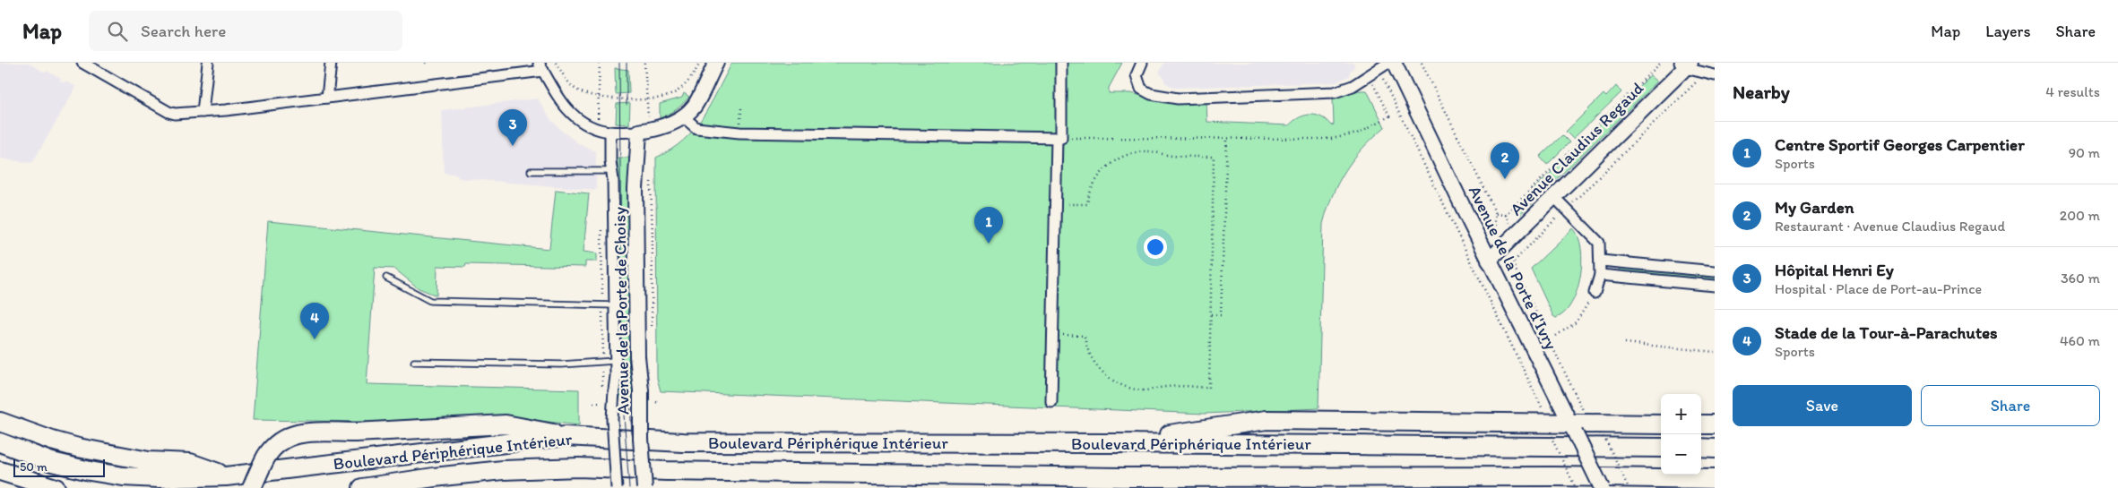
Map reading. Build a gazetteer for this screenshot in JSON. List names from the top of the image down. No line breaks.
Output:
{"streets":{"highway":["Boulevard Périphérique Intérieur"],"main road":["Avenue Claudius Regaud","Avenue de la Porte d'Ivry","Avenue de la Porte de Choisy"]},"crossings":[["Avenue Claudius Regaud","Avenue de la Porte d'Ivry"]],"scale_bar":"50 m","page":{"header":"Map","search":"Search here","nav":["Map","Layers","Share"],"heading":["Nearby","4 results"],"pins":["3","2","1","4"],"list":[{"mark":"1","name":"Centre Sportif Georges Carpentier","note":"Sports","value":"90 m"},{"mark":"2","name":"My Garden","note":"Restaurant · Avenue Claudius Regaud","value":"200 m"},{"mark":"3","name":"Hôpital Henri Ey","note":"Hospital · Place de Port-au-Prince","value":"360 m"},{"mark":"4","name":"Stade de la Tour-à-Parachutes","note":"Sports","value":"460 m"}],"buttons":["Save","Share"],"map_buttons":["+","−"],"scale":"50 m"}}
